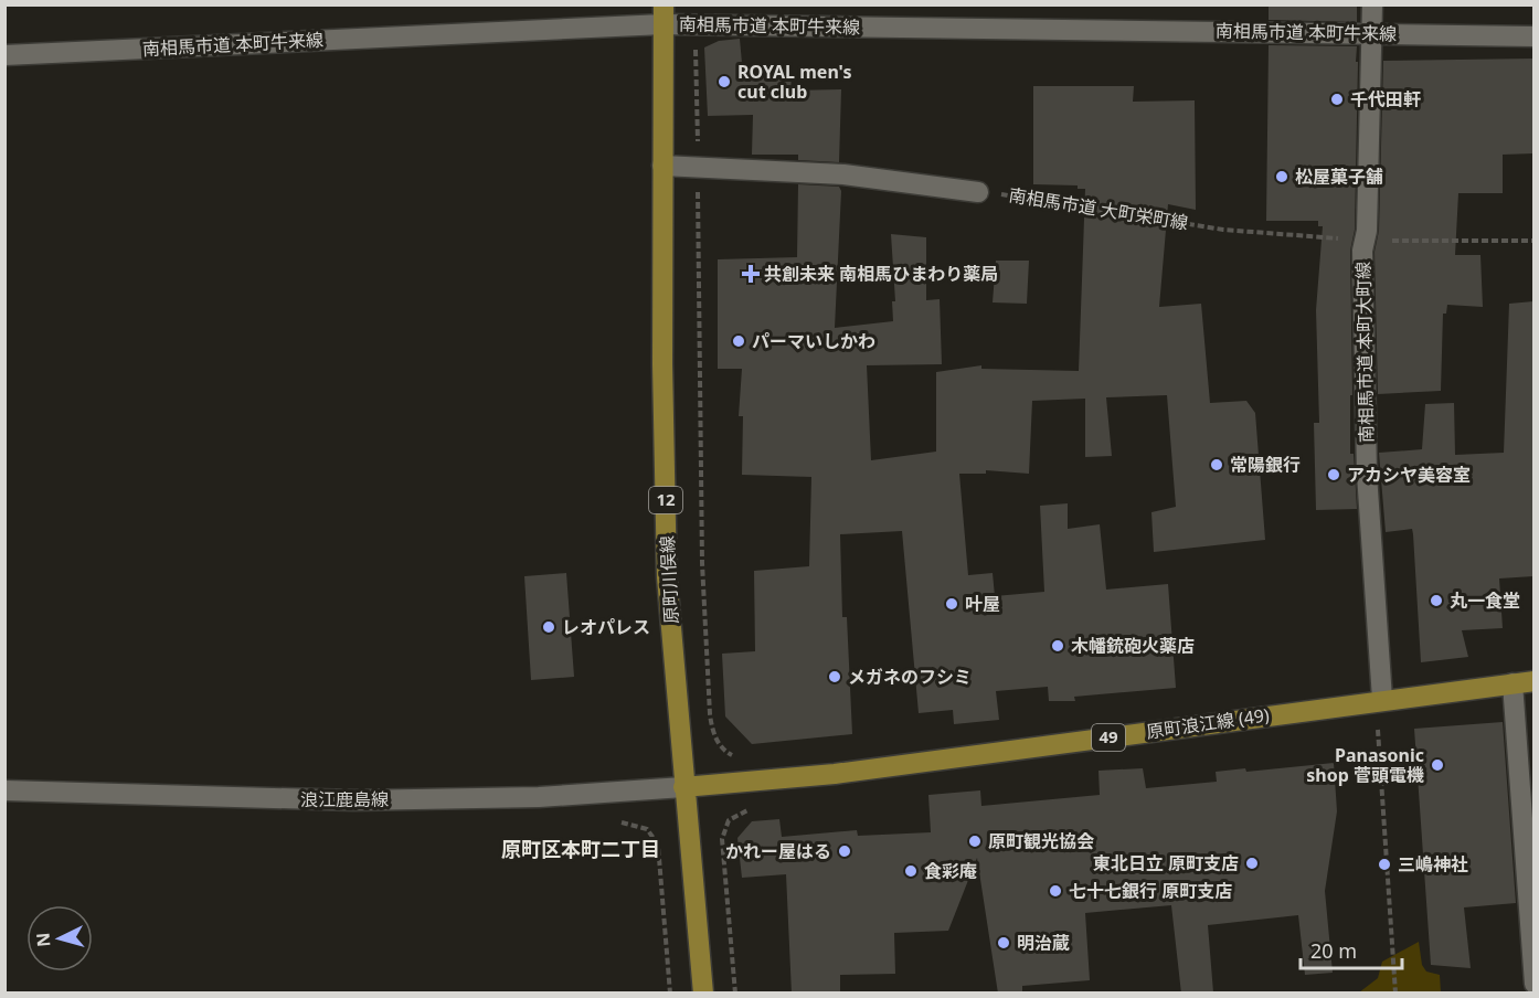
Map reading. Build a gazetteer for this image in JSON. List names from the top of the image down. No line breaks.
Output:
{"streets":{"main road":["12","原町川俣線","原町浪江線 (49)","49"],"street":["南相馬市道 本町牛来線","南相馬市道 本町大町線","浪江鹿島線"],"path":["南相馬市道 大町栄町線"]},"crossings":[["南相馬市道 本町牛来線","南相馬市道 本町大町線"],["南相馬市道 本町牛来線","原町川俣線"],["南相馬市道 大町栄町線","南相馬市道 本町大町線"],["南相馬市道 本町大町線","原町浪江線 (49)"],["原町川俣線","原町浪江線 (49)"],["原町川俣線","浪江鹿島線"],["原町浪江線 (49)","浪江鹿島線"]],"districts":["原町区本町二丁目"],"places":{"other":["ROYAL men's cut club","千代田軒","松屋菓子舗","パーマいしかわ","常陽銀行","アカシヤ美容室","丸一食堂","叶屋","レオパレス","木幡銃砲火薬店","メガネのフシミ","Panasonic shop 菅頭電機","原町観光協会","かれー屋はる","東北日立 原町支店","三嶋神社","食彩庵","七十七銀行 原町支店","明治蔵"],"health":["共創未来 南相馬ひまわり薬局"]},"scale_bar":"20 m","north":"left"}
